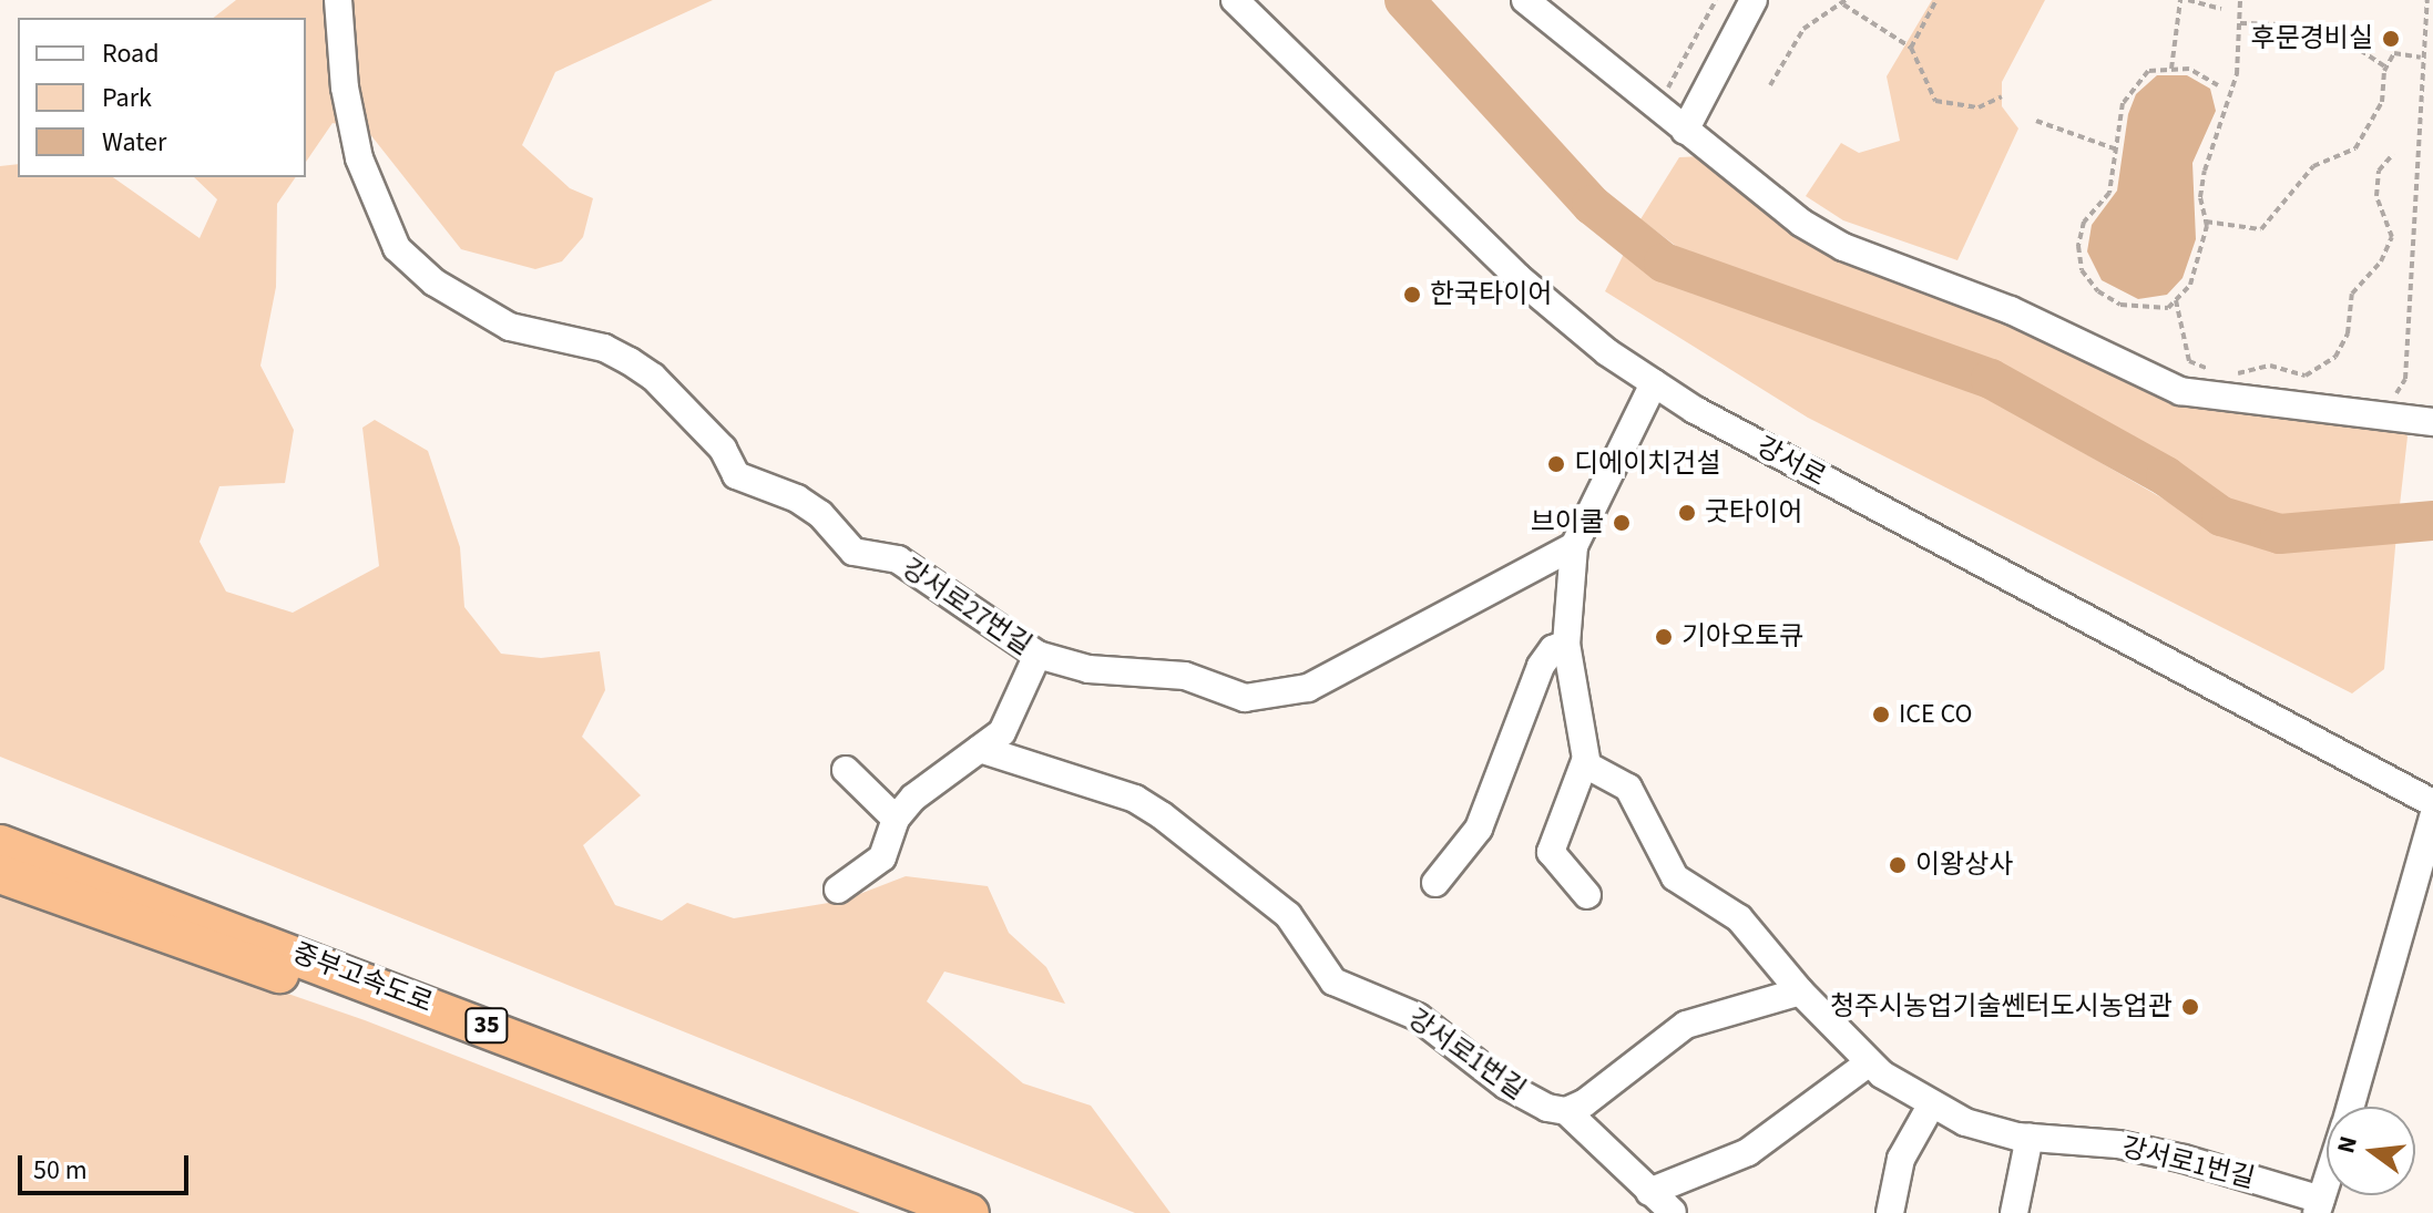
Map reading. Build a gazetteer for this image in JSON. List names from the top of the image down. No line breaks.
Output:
{"streets":{"highway":["중부고속도로","35"],"street":["강서로","강서로27번길","강서로1번길"]},"places":["후문경비실","한국타이어","디에이치건설","굿타이어","브이쿨","기아오토큐","ICE CO","이왕상사","청주시농업기술쎈터도시농업관"],"legend":["Road","Park","Water"],"scale_bar":"50 m","north":"left"}
